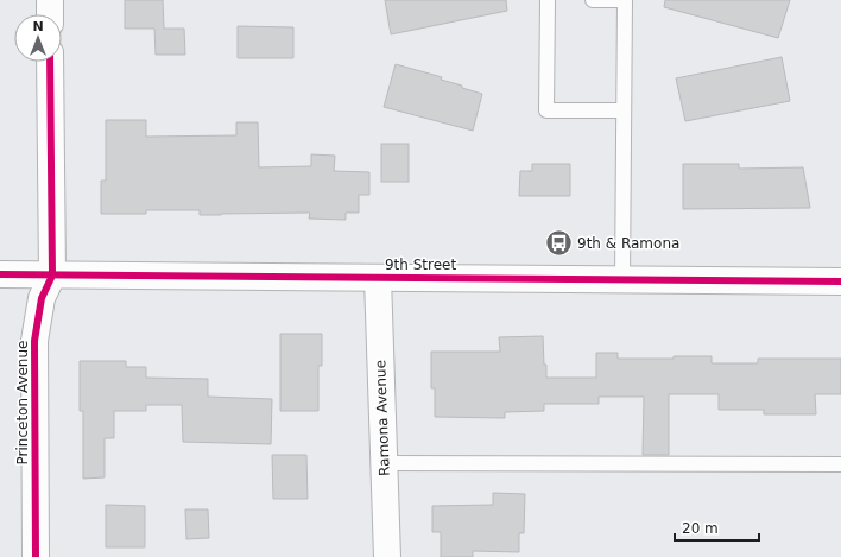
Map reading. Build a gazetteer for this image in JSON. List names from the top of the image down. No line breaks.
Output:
{"streets":{"street":["9th Street","Princeton Avenue","Ramona Avenue"]},"crossings":[["9th Street","Princeton Avenue"],["9th Street","Ramona Avenue"]],"places":{"bus stop":["9th & Ramona"]},"scale_bar":"20 m","north":"top"}
